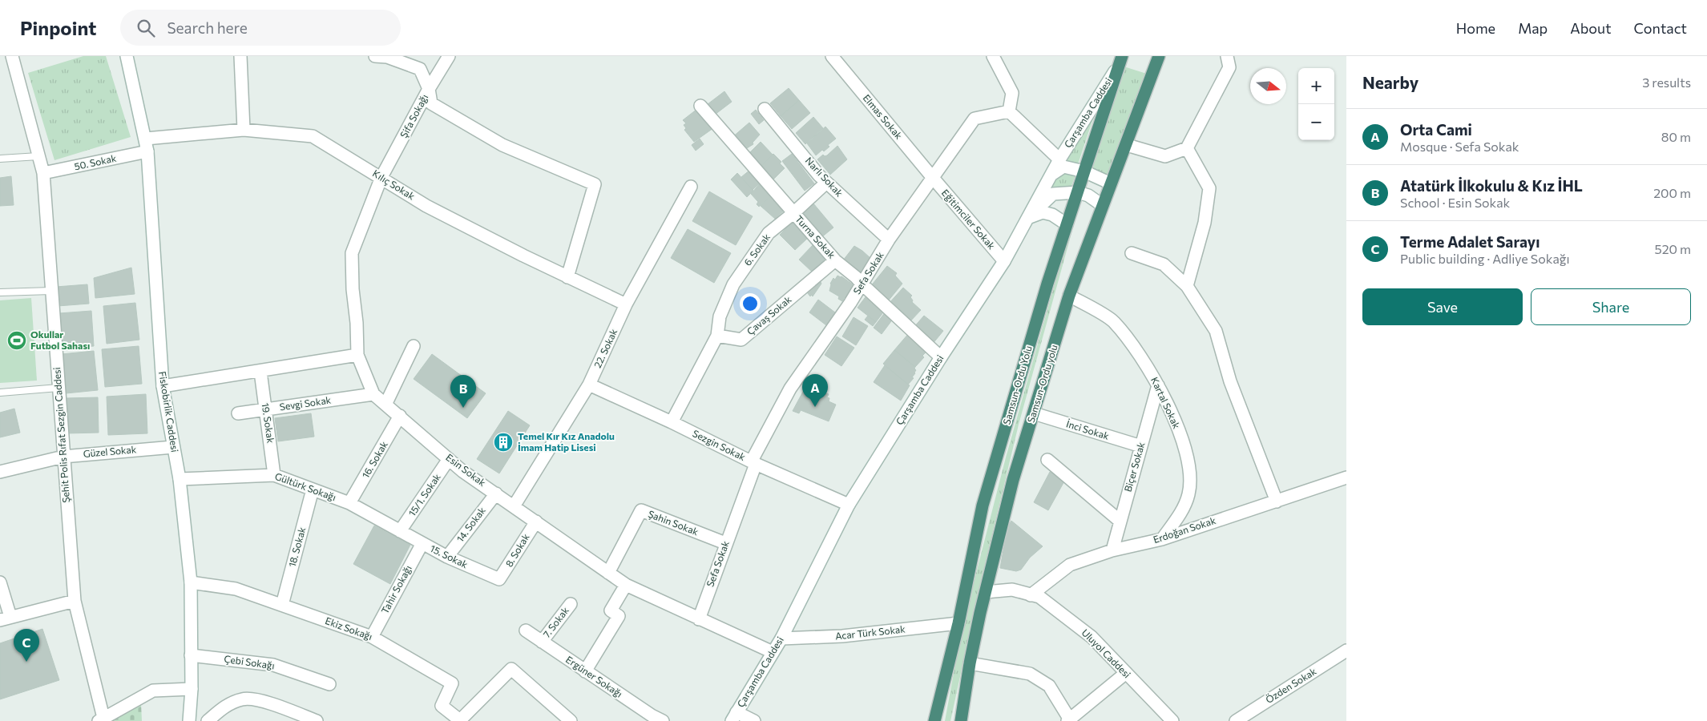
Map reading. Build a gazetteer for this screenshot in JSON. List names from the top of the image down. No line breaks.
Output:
{"streets":{"highway":["Samsun-Ordu yolu","Samsun-Ordu Yolu"],"street":["Çarşamba Caddesi","Şifa Sokağı","Elmas Sokak","50. Sokak","Narlı Sokak","Kılıç Sokak","Eğitimciler Sokak","Turna Sokak","6. Sokak","Sefa Sokak","Çavaş Sokak","22. Sokak","Kartal Sokak","Sevgi Sokak","Fiskobirlik Caddesi","19. Sokak","İnci Sokak","Şehit Polis Rıfat Sezgin Caddesi","Sezgin Sokak","Güzel Sokak","16. Sokak","Biçer Sokak","Esin Sokak","Gültürk Sokağı","15/1. Sokak","Şahin Sokak","14. Sokak","Erdoğan Sokak","18. Sokak","8. Sokak","15. Sokak","Tahir Sokağı","7. Sokak","Ekiz Sokağı","Acar Türk Sokak","Uluyol Caddesi","Çebi Sokağı","Ergüner Sokağı","Özden Sokak"]},"crossings":[["Çarşamba Caddesi","Eğitimciler Sokak"],["Çarşamba Caddesi","Turna Sokak"],["Çarşamba Caddesi","Samsun-Ordu Yolu"],["Çarşamba Caddesi","Sezgin Sokak"],["Çarşamba Caddesi","Esin Sokak"],["Çarşamba Caddesi","Acar Türk Sokak"],["Şifa Sokağı","Kılıç Sokak"],["Şifa Sokağı","Esin Sokak"],["Elmas Sokak","Eğitimciler Sokak"],["Elmas Sokak","Sefa Sokak"],["50. Sokak","Fiskobirlik Caddesi"],["50. Sokak","Şehit Polis Rıfat Sezgin Caddesi"],["Narlı Sokak","6. Sokak"],["Narlı Sokak","Sefa Sokak"],["Kılıç Sokak","22. Sokak"],["Kılıç Sokak","Fiskobirlik Caddesi"],["Eğitimciler Sokak","Sefa Sokak"],["Turna Sokak","6. Sokak"],["Turna Sokak","Sefa Sokak"],["Turna Sokak","Çavaş Sokak"],["6. Sokak","Çavaş Sokak"],["Sefa Sokak","Sezgin Sokak"],["Sefa Sokak","Esin Sokak"],["Sefa Sokak","Şahin Sokak"],["22. Sokak","Sezgin Sokak"],["22. Sokak","Esin Sokak"],["Samsun-Ordu yolu","Kartal Sokak"],["Samsun-Ordu yolu","İnci Sokak"],["Samsun-Ordu yolu","Uluyol Caddesi"],["Samsun-Ordu Yolu","Acar Türk Sokak"],["Kartal Sokak","Biçer Sokak"],["Kartal Sokak","Erdoğan Sokak"],["Sevgi Sokak","19. Sokak"],["Sevgi Sokak","Esin Sokak"],["Fiskobirlik Caddesi","Güzel Sokak"],["Fiskobirlik Caddesi","Gültürk Sokağı"],["Fiskobirlik Caddesi","Ekiz Sokağı"],["Fiskobirlik Caddesi","Çebi Sokağı"],["19. Sokak","Gültürk Sokağı"],["İnci Sokak","Biçer Sokak"],["Şehit Polis Rıfat Sezgin Caddesi","Güzel Sokak"],["16. Sokak","Esin Sokak"],["16. Sokak","Gültürk Sokağı"],["Biçer Sokak","Erdoğan Sokak"],["Esin Sokak","15/1. Sokak"],["Esin Sokak","Şahin Sokak"],["Esin Sokak","14. Sokak"],["Esin Sokak","8. Sokak"],["Gültürk Sokağı","15/1. Sokak"],["Gültürk Sokağı","18. Sokak"],["Gültürk Sokağı","15. Sokak"],["15/1. Sokak","15. Sokak"],["14. Sokak","15. Sokak"],["Erdoğan Sokak","Uluyol Caddesi"],["18. Sokak","Ekiz Sokağı"],["8. Sokak","15. Sokak"],["15. Sokak","Tahir Sokağı"],["Tahir Sokağı","Ekiz Sokağı"],["7. Sokak","Ergüner Sokağı"]],"places":{"sports":["Okullar Futbol Sahası"],"building":["Temel Kır Kız Anadolu İmam Hatip Lisesi"]},"north":"right","page":{"header":"Pinpoint","search":"Search here","nav":["Home","Map","About","Contact"],"heading":["Nearby","3 results"],"map_buttons":["+","−"],"list":[{"mark":"A","name":"Orta Cami","note":"Mosque · Sefa Sokak","value":"80 m"},{"mark":"B","name":"Atatürk İlkokulu & Kız İHL","note":"School · Esin Sokak","value":"200 m"},{"mark":"C","name":"Terme Adalet Sarayı","note":"Public building · Adliye Sokağı","value":"520 m"}],"buttons":["Save","Share"],"pins":["A","B","C"]}}
